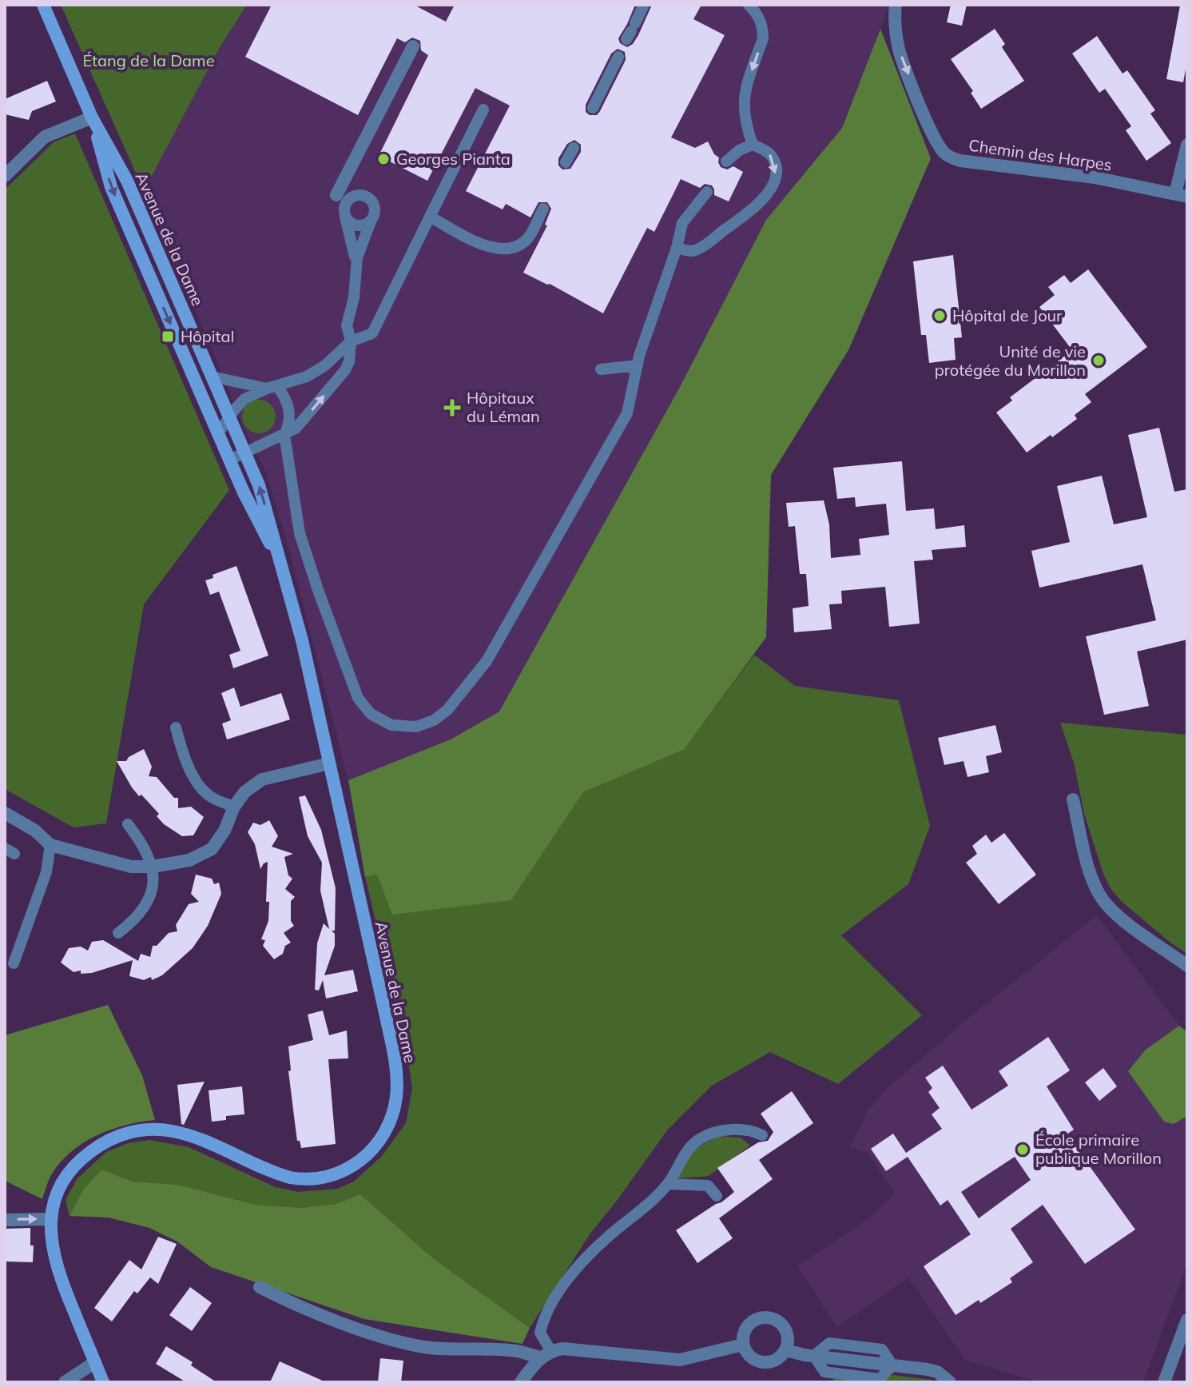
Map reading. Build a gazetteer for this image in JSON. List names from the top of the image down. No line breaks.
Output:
{"streets":{"main road":["Avenue de la Dame"],"street":["Chemin des Harpes"]},"one_way":["Chemin des Harpes"],"parks":["Étang de la Dame"],"places":{"other":["Georges Pianta","Hôpital de Jour","Unité de vie protégée du Morillon","École primaire publique Morillon"],"transit":["Hôpital"],"health":["Hôpitaux du Léman"]}}
